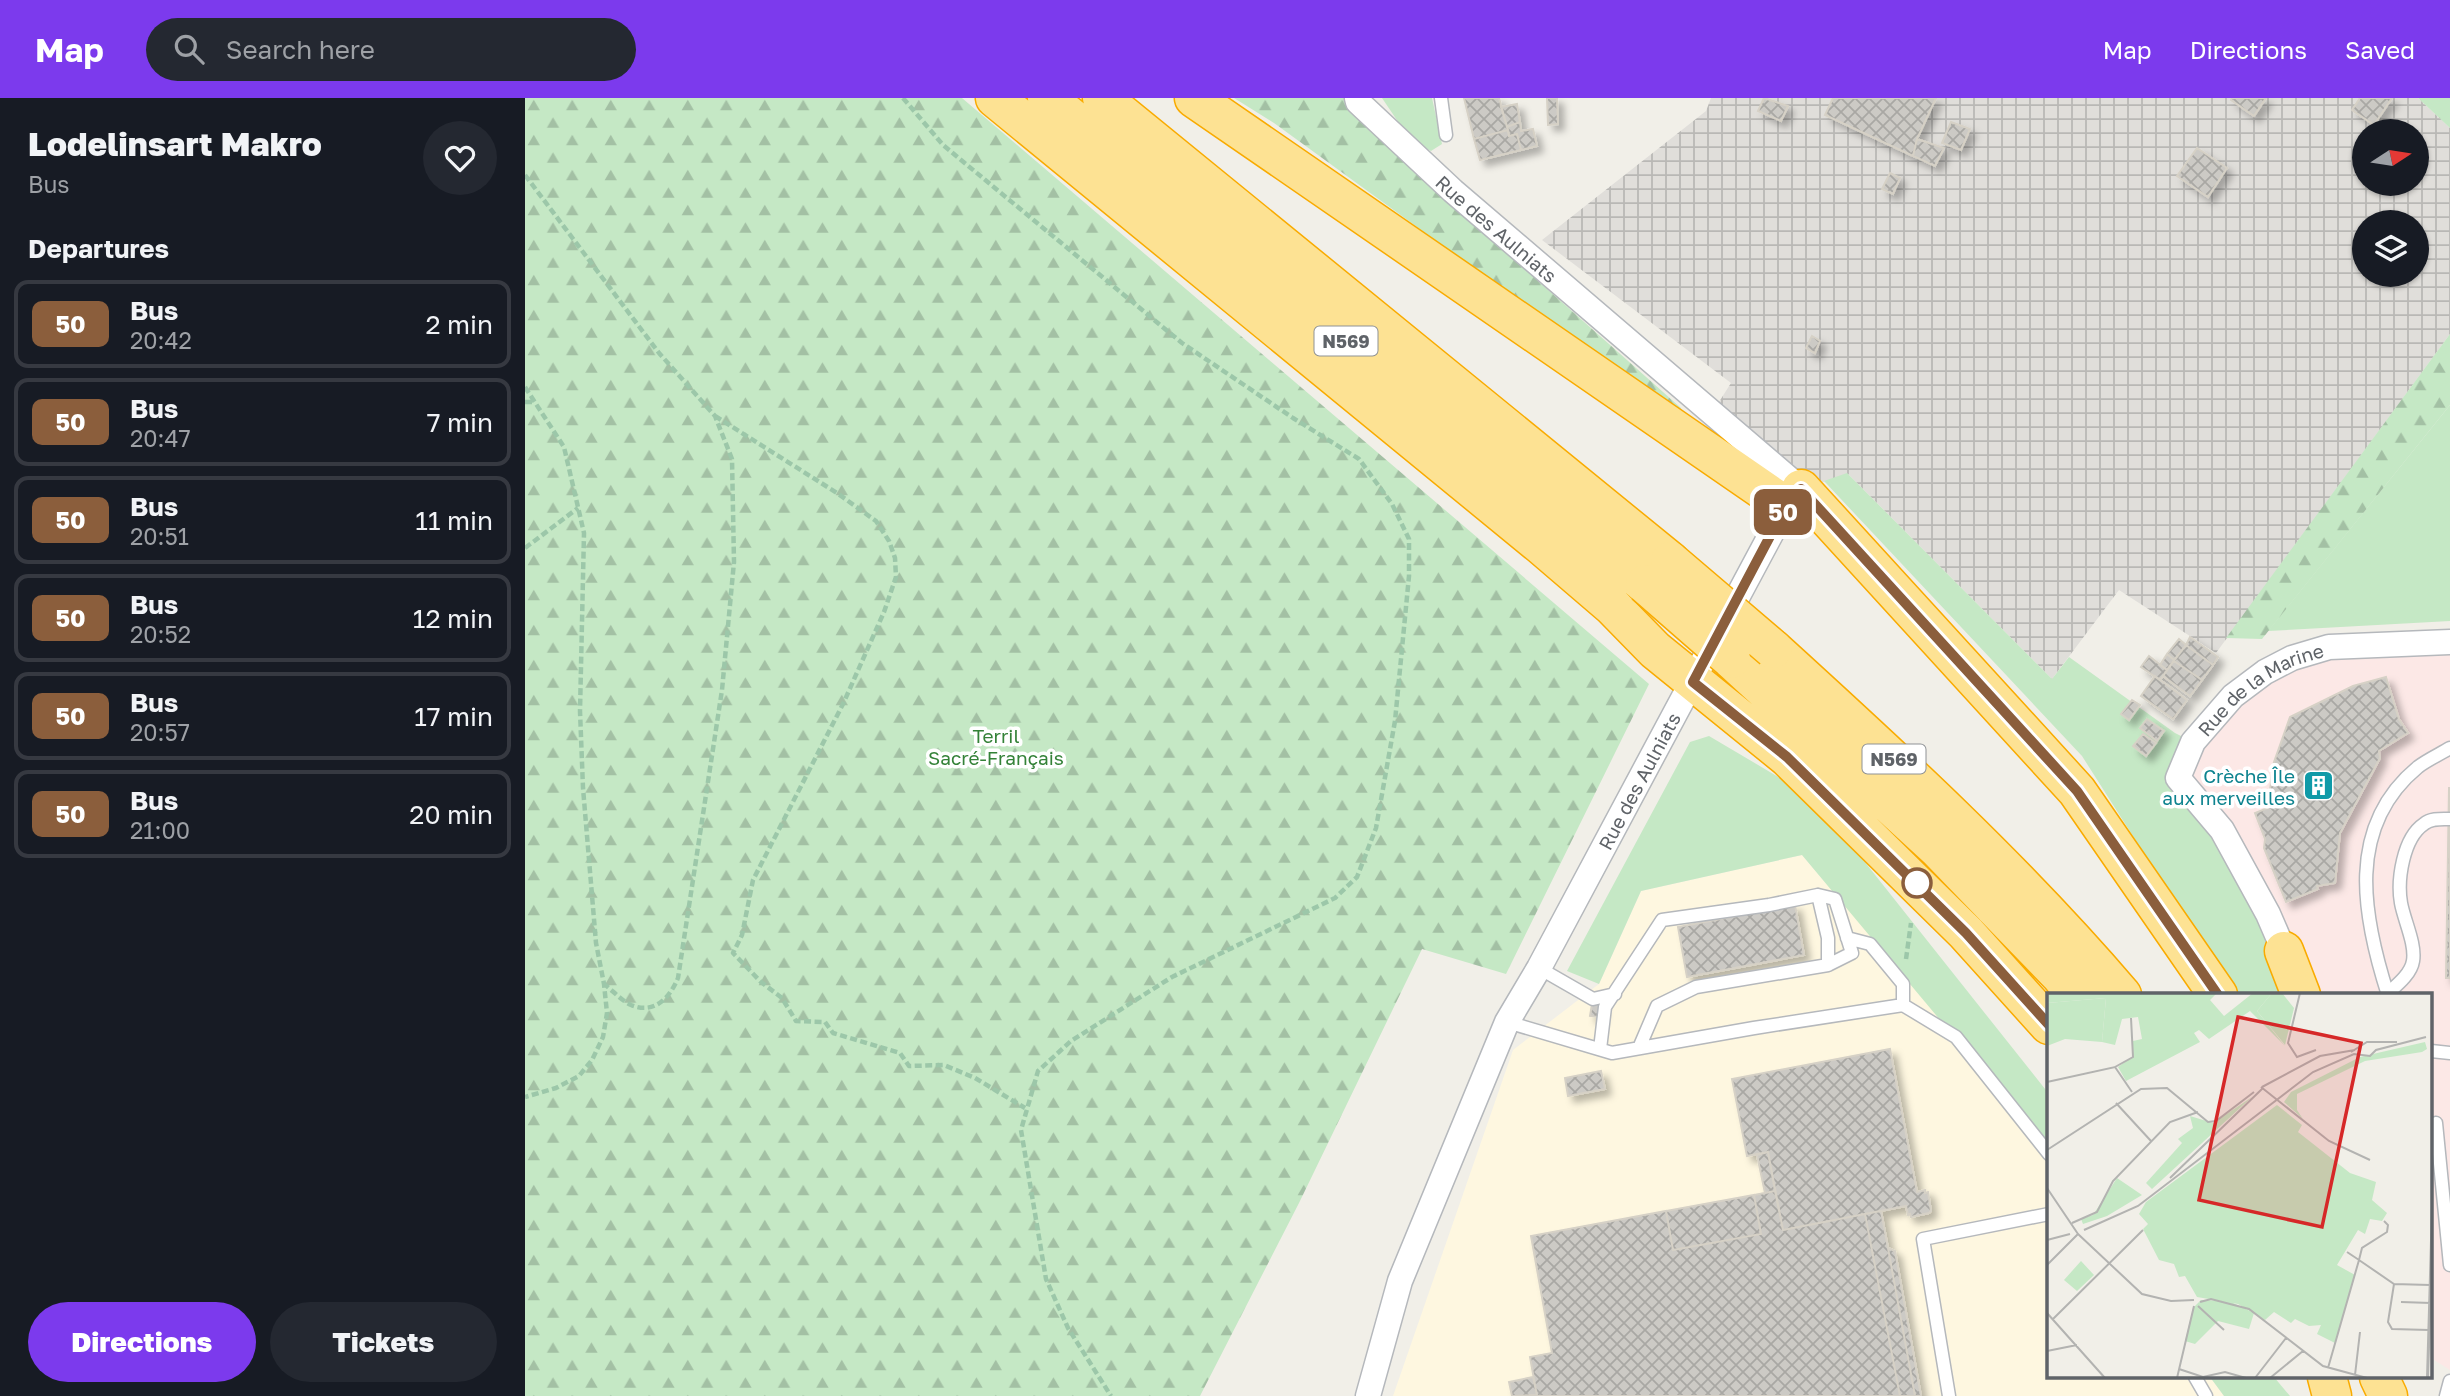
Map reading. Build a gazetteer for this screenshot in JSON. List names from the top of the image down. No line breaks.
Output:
{"streets":{"highway":["N569"],"street":["Rue des Aulniats","Rue de la Marine"]},"parks":["Terril Sacré-Français"],"places":{"building":["Crèche Île aux merveilles"]},"lines":["bus line 50"],"north":"right","page":{"header":"Map","search":"Search here","nav":["Map","Directions","Saved"],"heading":[["Lodelinsart Makro","Bus"],"Departures"],"on_map":"50","list":[{"mark":"50","name":"Bus","note":"20:42","value":"2 min"},{"mark":"50","name":"Bus","note":"20:47","value":"7 min"},{"mark":"50","name":"Bus","note":"20:51","value":"11 min"},{"mark":"50","name":"Bus","note":"20:52","value":"12 min"},{"mark":"50","name":"Bus","note":"20:57","value":"17 min"},{"mark":"50","name":"Bus","note":"21:00","value":"20 min"}],"buttons":["Directions","Tickets"]}}
